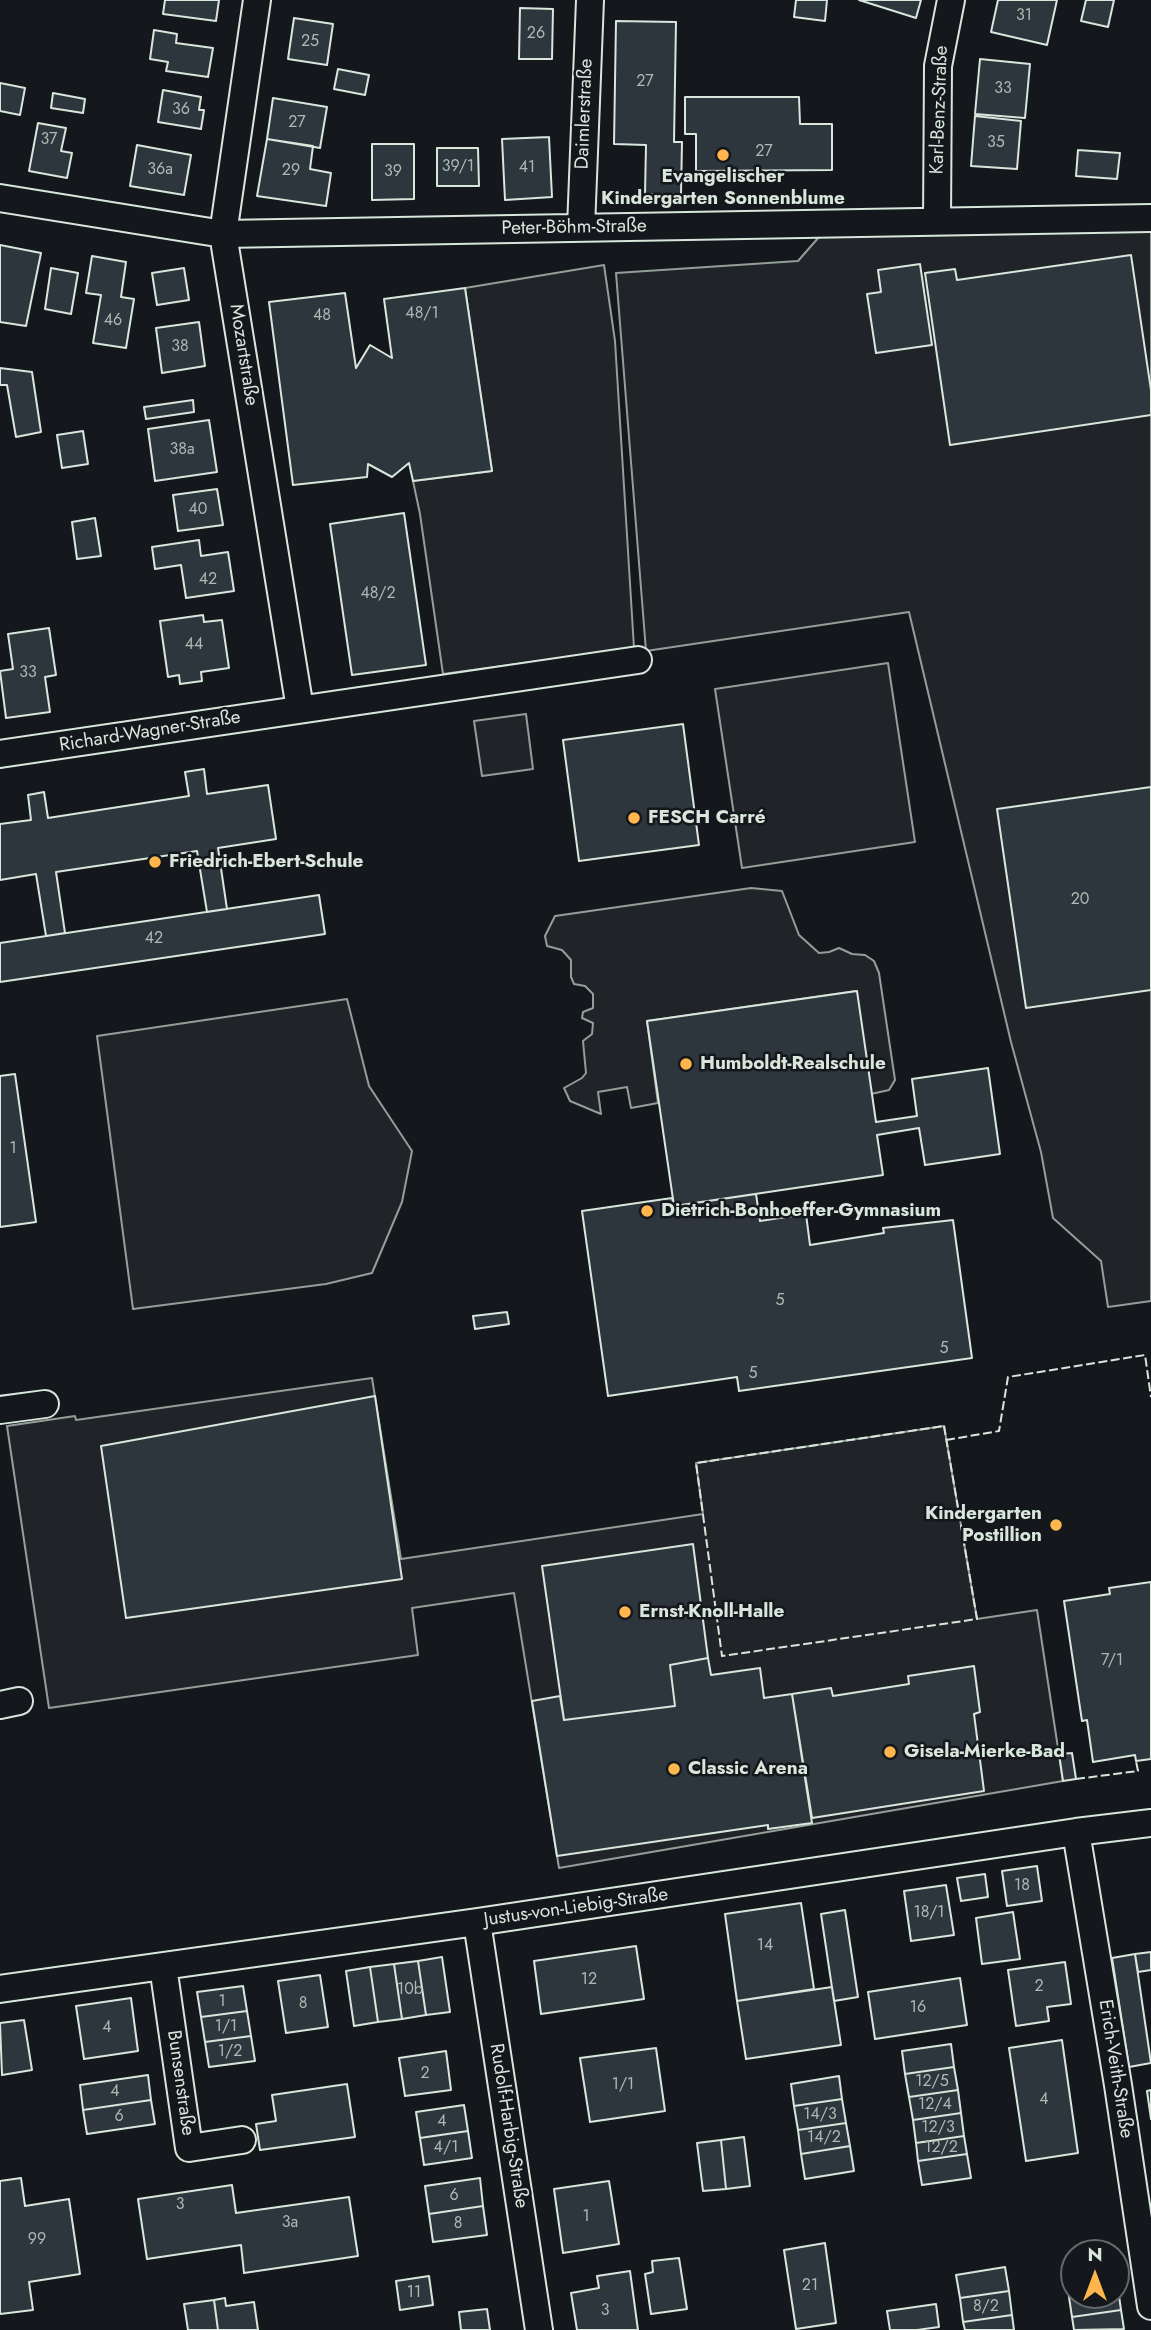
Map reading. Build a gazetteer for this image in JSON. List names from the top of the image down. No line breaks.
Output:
{"streets":{"street":["Karl-Benz-Straße","Daimlerstraße","Peter-Böhm-Straße","Mozartstraße","Richard-Wagner-Straße","Justus-von-Liebig-Straße","Erich-Veith-Straße","Bunsenstraße","Rudolf-Harbig-Straße"]},"crossings":[["Karl-Benz-Straße","Peter-Böhm-Straße"],["Daimlerstraße","Peter-Böhm-Straße"],["Peter-Böhm-Straße","Mozartstraße"],["Mozartstraße","Richard-Wagner-Straße"],["Justus-von-Liebig-Straße","Erich-Veith-Straße"],["Justus-von-Liebig-Straße","Bunsenstraße"],["Justus-von-Liebig-Straße","Rudolf-Harbig-Straße"]],"places":["Evangelischer Kindergarten Sonnenblume","FESCH Carré","Friedrich-Ebert-Schule","Humboldt-Realschule","Dietrich-Bonhoeffer-Gymnasium","Kindergarten Postillion","Ernst-Knoll-Halle","Gisela-Mierke-Bad","Classic Arena"],"house_numbers":["31","26","25","27","33","36","27","37","35","27","39/1","41","36a","29","39","48/1","48","46","38","38a","40","42","48/2","44","33","20","42","1","5","5","5","7/1","18","18/1","14","12","2","10b","1","8","16","1/1","4","1/2","2","12/5","1/1","4","4","12/4","14/3","6","4","12/3","14/2","4/1","12/2","6","3","1","3a","8","99","21","11","8/2","3"],"north":"top"}
